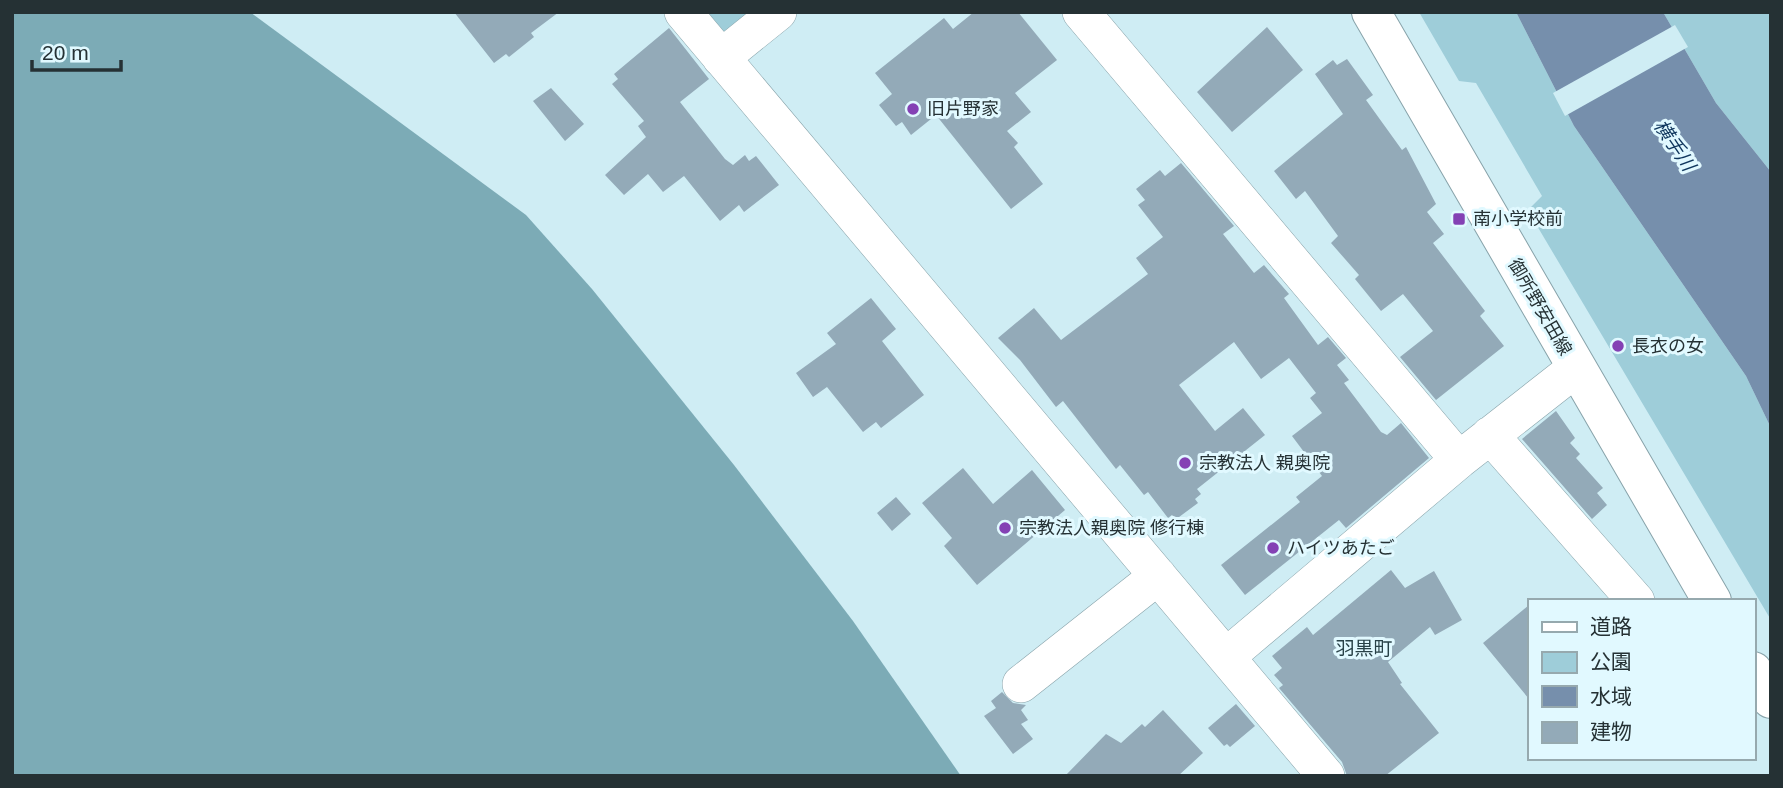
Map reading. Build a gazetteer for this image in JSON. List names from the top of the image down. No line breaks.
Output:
{"streets":{"main road":["御所野安田線"]},"districts":["羽黒町"],"water":["横手川"],"places":{"other":["旧片野家","長衣の女","宗教法人 親奥院","宗教法人親奥院 修行棟","ハイツあたご"],"transit":["南小学校前"]},"legend":["道路","公園","水域","建物"],"scale_bar":"20 m"}
